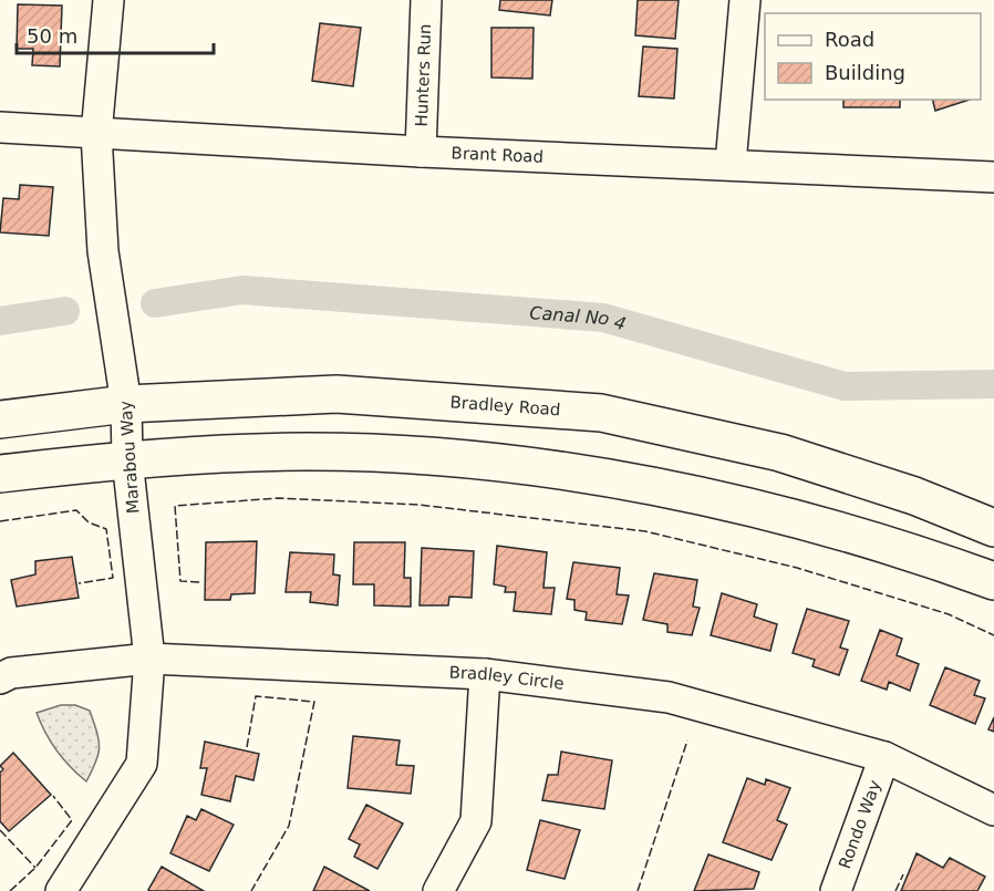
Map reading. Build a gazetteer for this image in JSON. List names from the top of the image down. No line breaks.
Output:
{"streets":{"main road":["Bradley Road"],"street":["Hunters Run","Brant Road","Marabou Way","Bradley Circle","Rondo Way"]},"crossings":[["Hunters Run","Brant Road"],["Brant Road","Marabou Way"],["Bradley Road","Marabou Way"],["Marabou Way","Bradley Circle"],["Bradley Circle","Rondo Way"]],"water":["Canal No 4"],"legend":["Road","Building"],"scale_bar":"50 m"}
